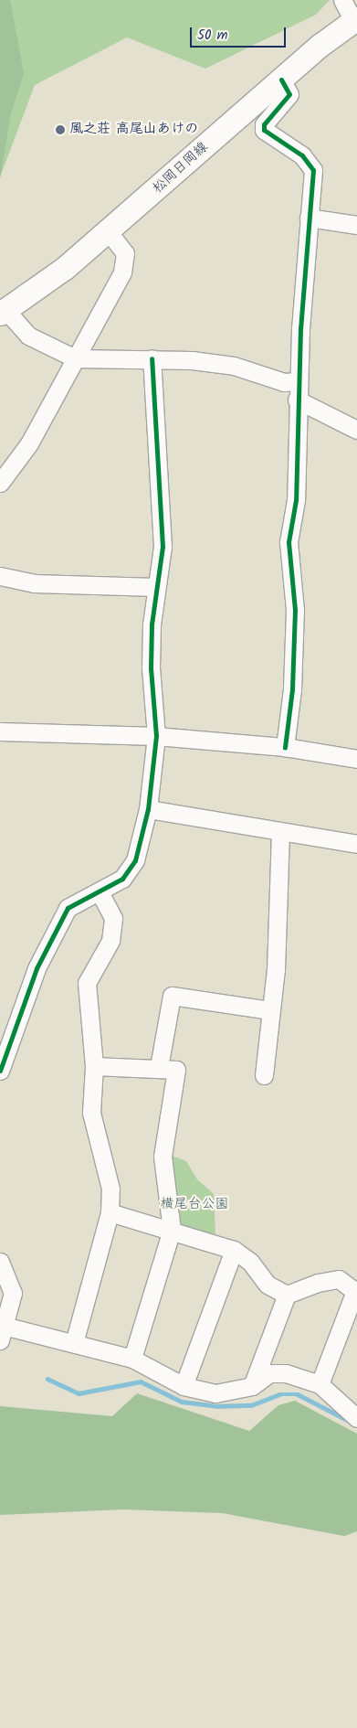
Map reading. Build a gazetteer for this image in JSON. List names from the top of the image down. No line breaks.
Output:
{"streets":{"main road":["松岡日岡線"]},"parks":["横尾台公園"],"places":["風之荘 高尾山あけの"],"scale_bar":"50 m"}
